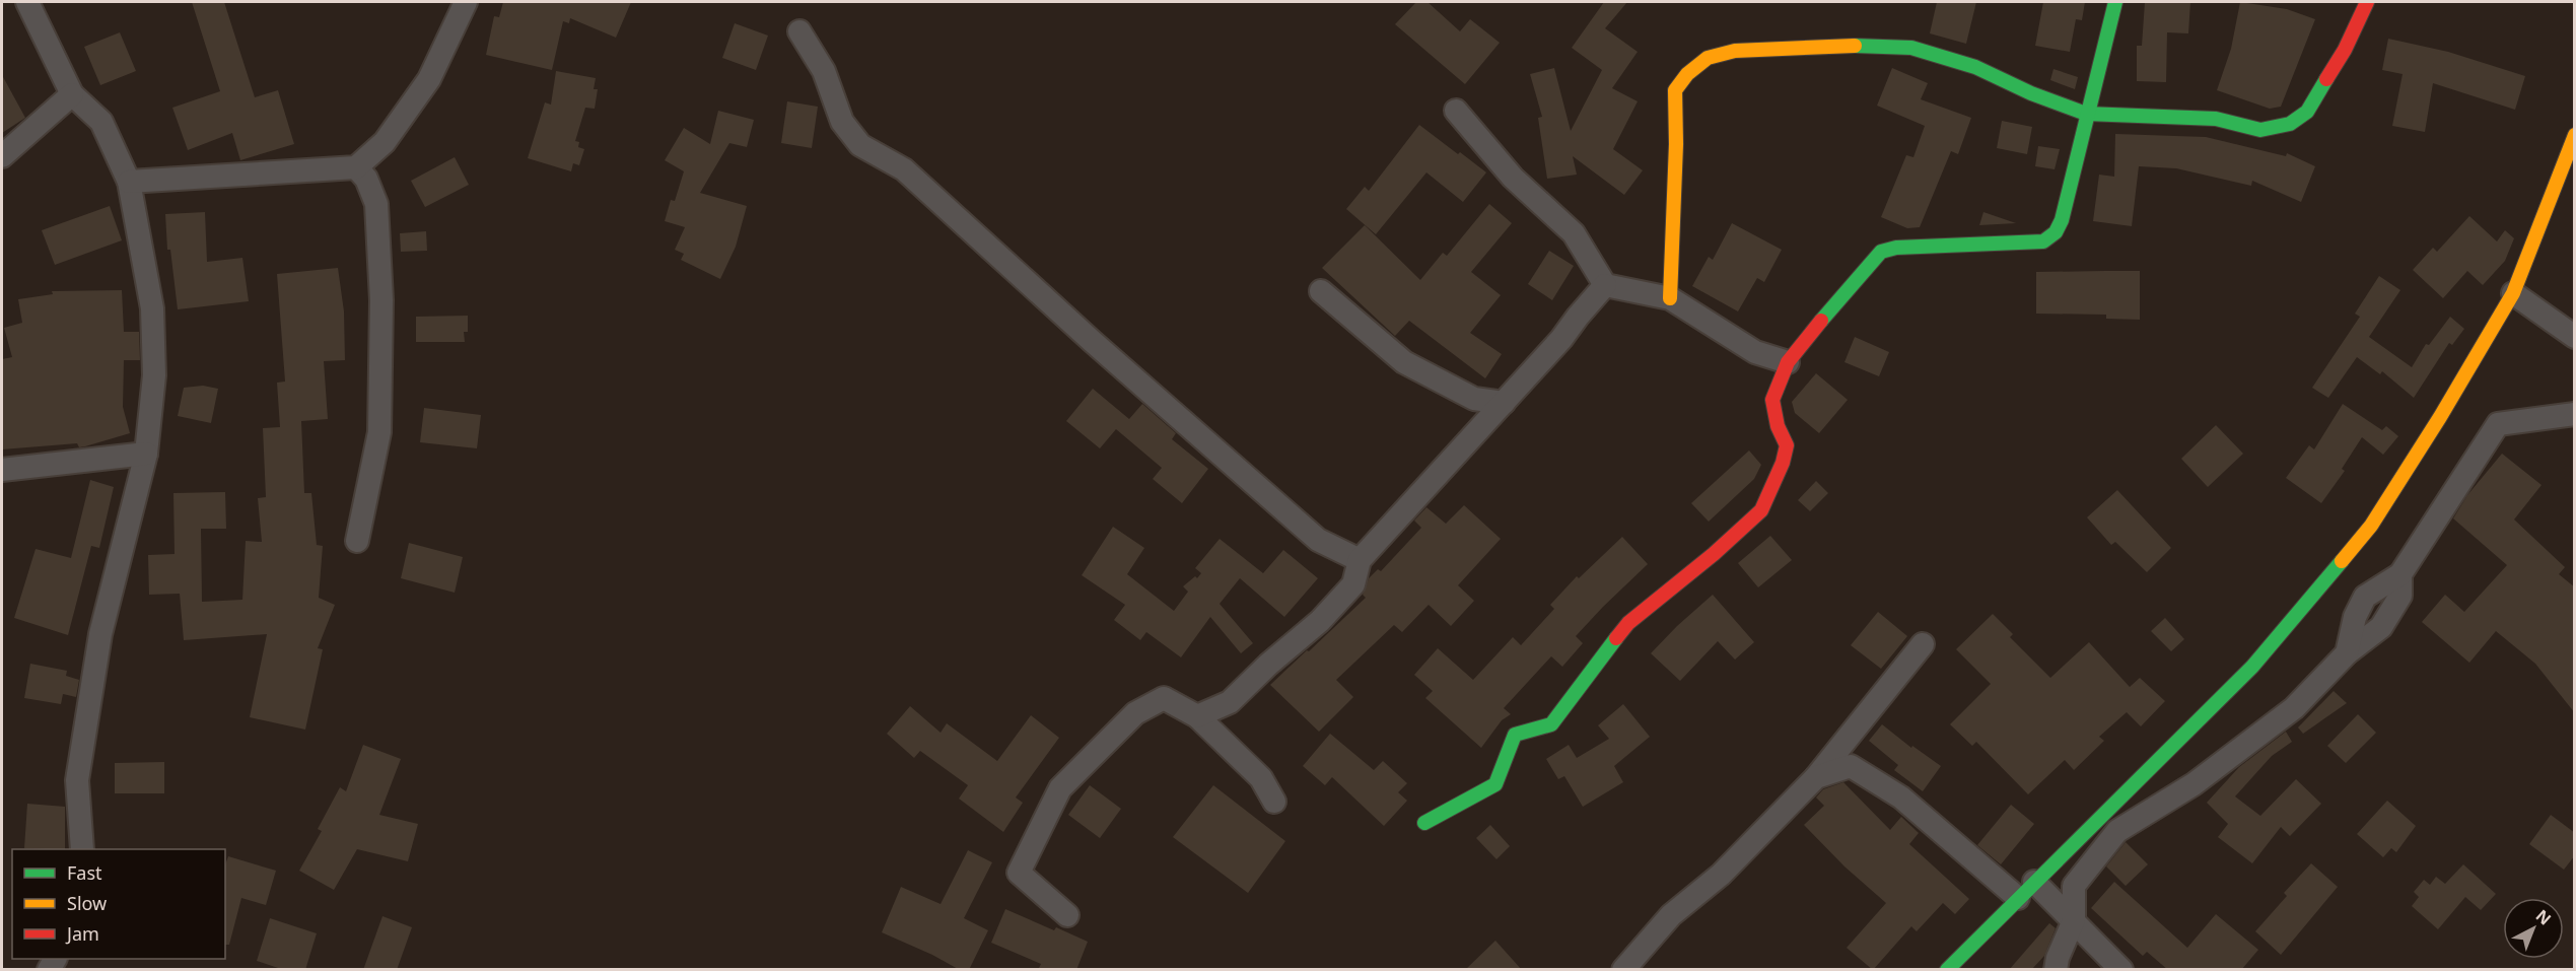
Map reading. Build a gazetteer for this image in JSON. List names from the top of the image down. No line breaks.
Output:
{"legend":["Fast","Slow","Jam"],"north":"top right"}
